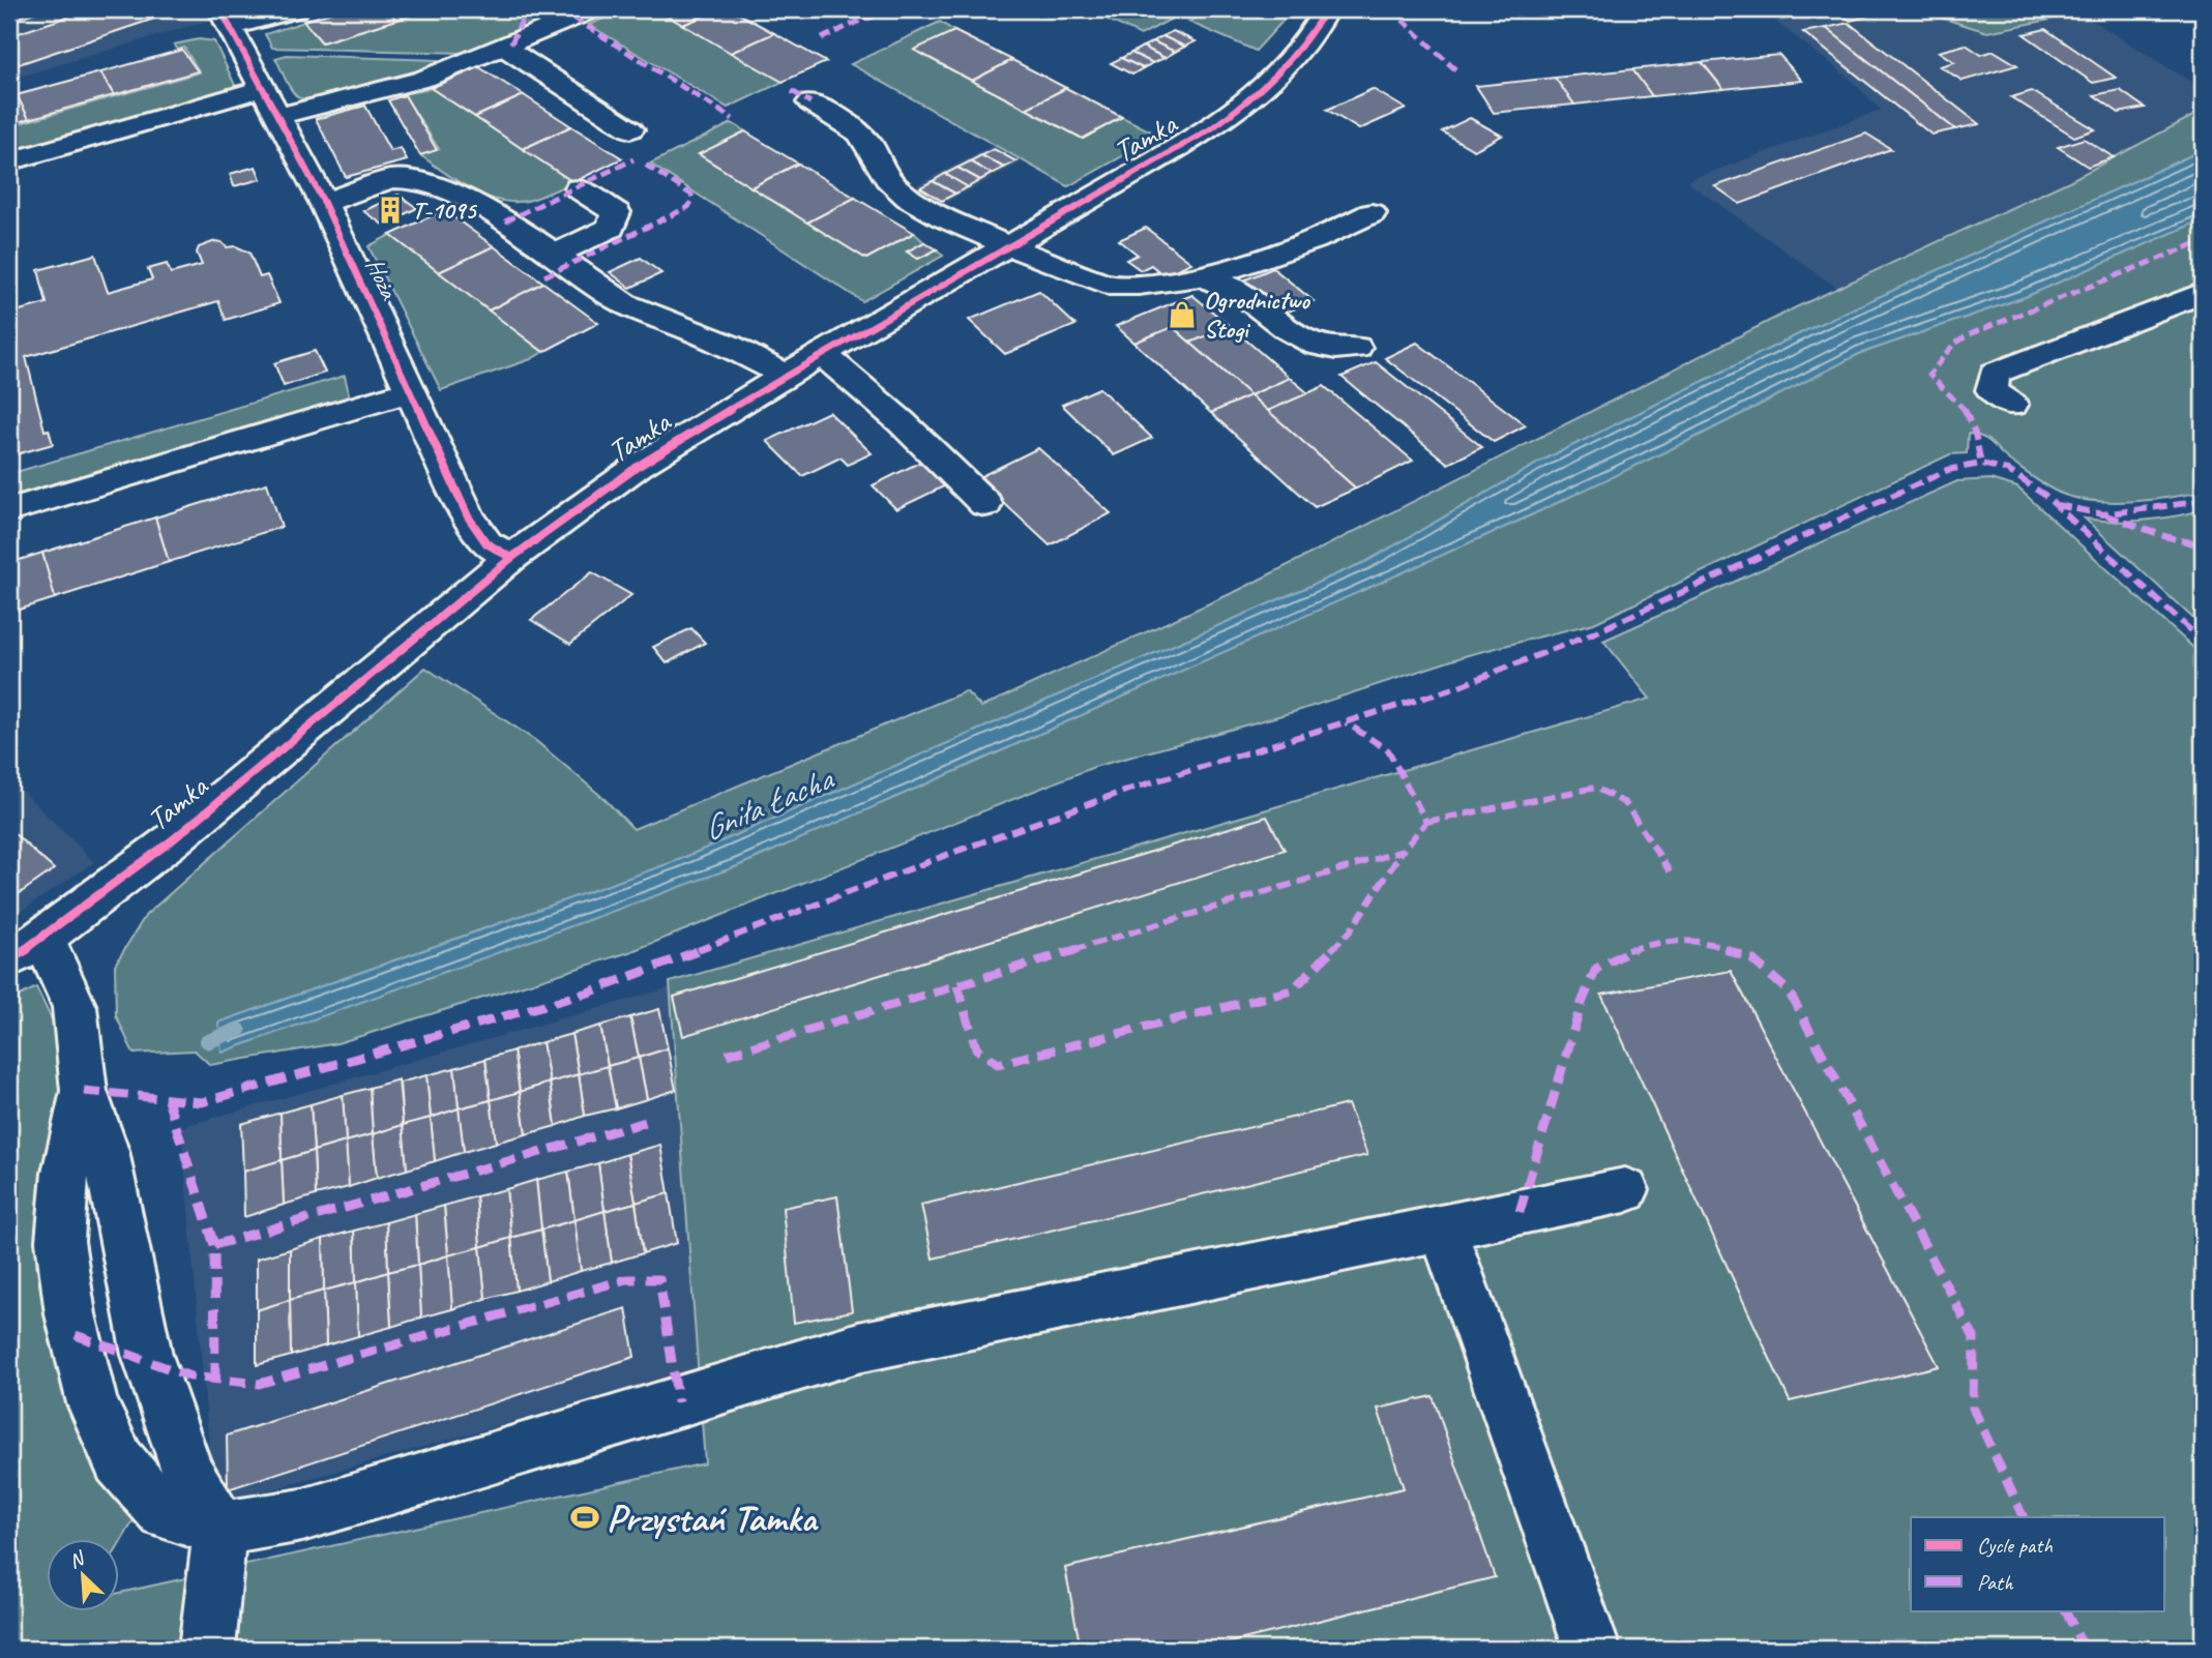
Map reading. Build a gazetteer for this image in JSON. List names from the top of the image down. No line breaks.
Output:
{"streets":{"street":["Tamka","Hoża"]},"crossings":[["Tamka","Hoża"]],"water":["Gniła Łacha"],"places":{"building":["T-1095"],"shop":["Ogrodnictwo Stogi"],"sports":["Przystań Tamka"]},"legend":["Cycle path","Path"],"north":"top left"}
